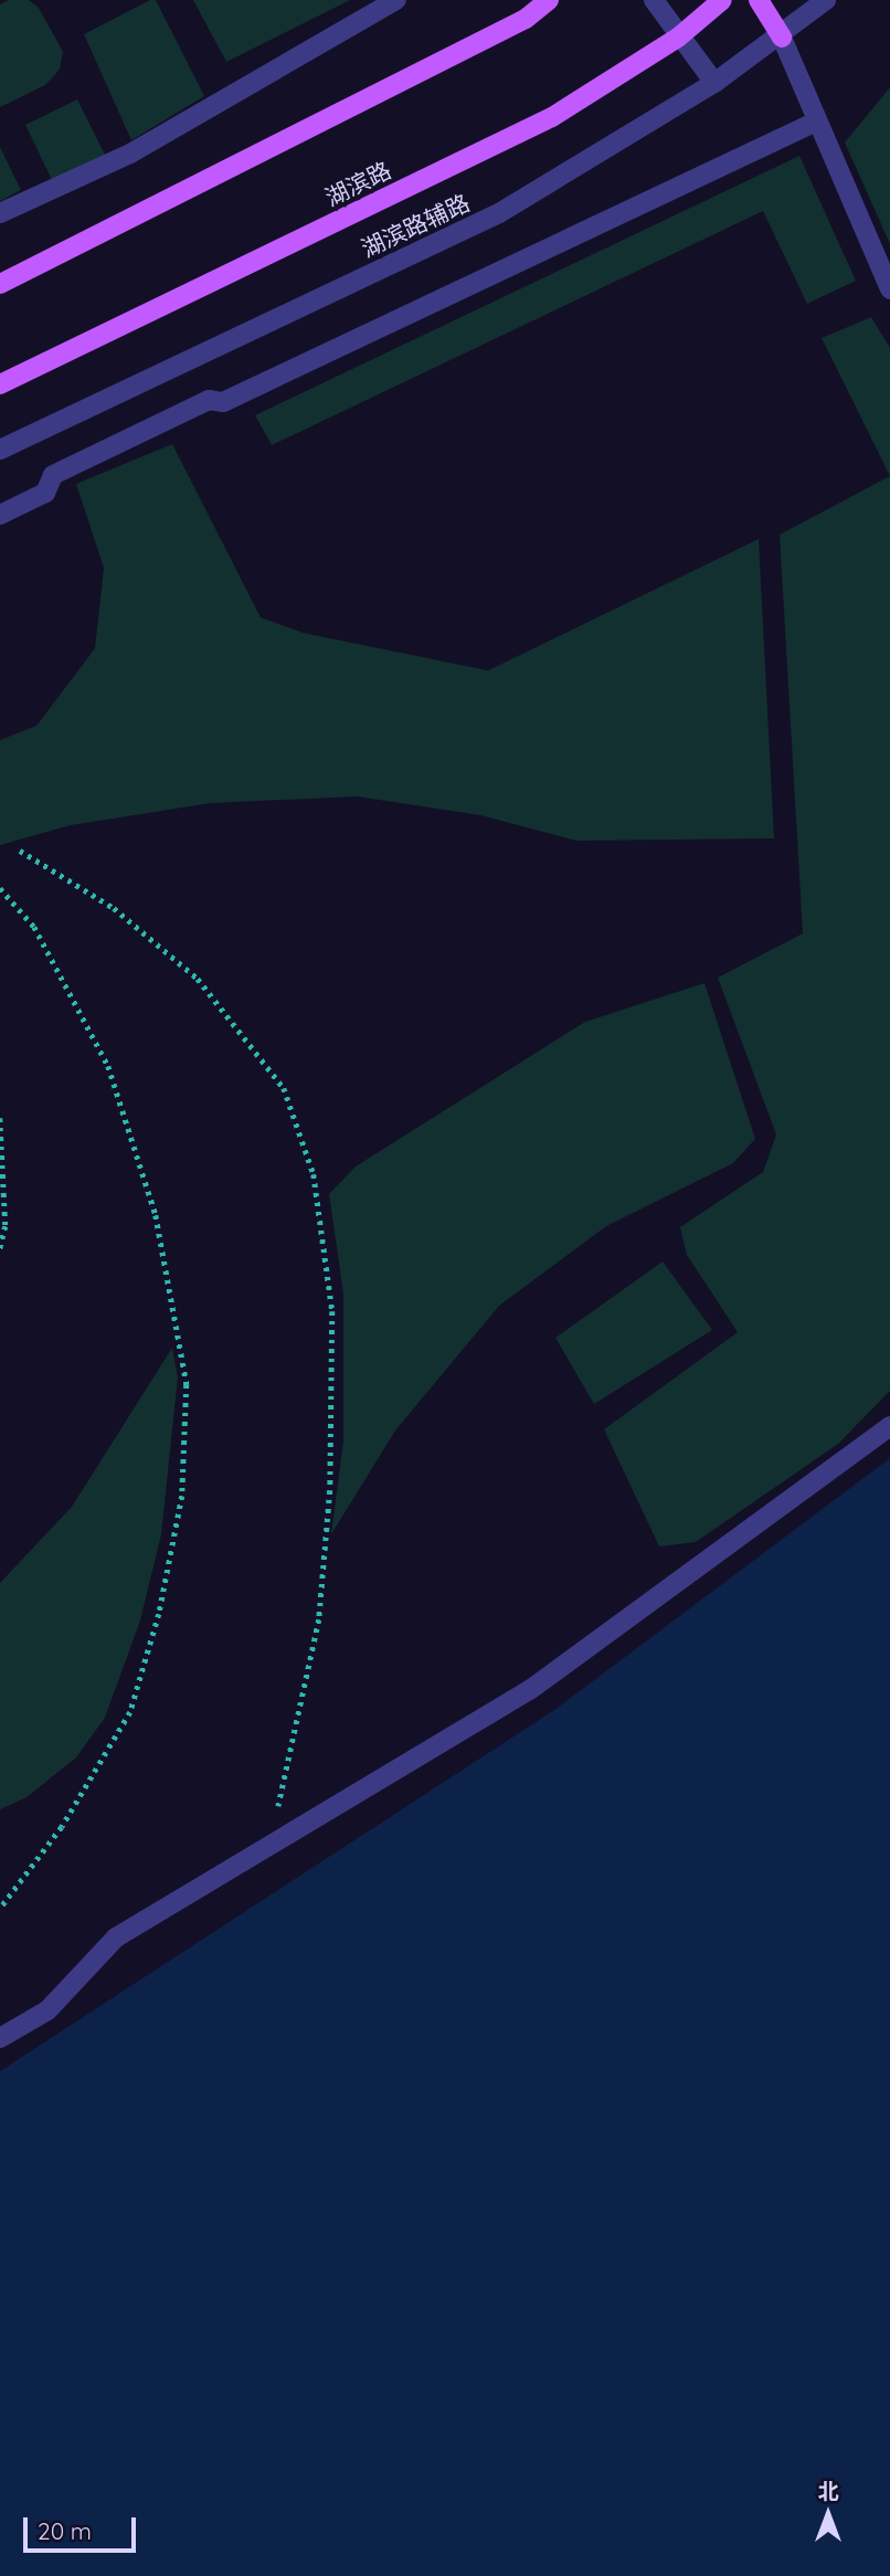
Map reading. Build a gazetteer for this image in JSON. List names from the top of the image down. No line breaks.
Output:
{"streets":{"main road":["湖滨路"],"street":["湖滨路辅路"]},"scale_bar":"20 m","north":"top"}
